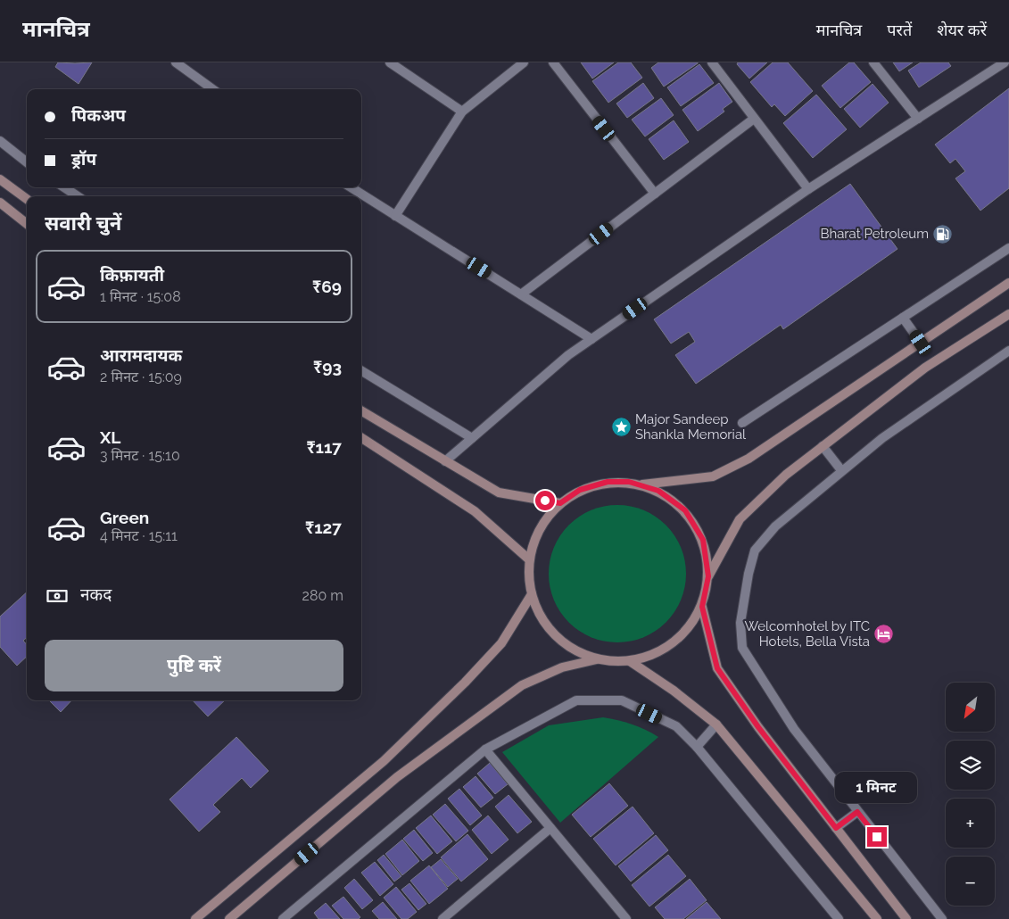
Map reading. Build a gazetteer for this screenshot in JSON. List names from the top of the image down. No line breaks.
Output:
{"places":{"fuel station":["Bharat Petroleum"],"place":["Major Sandeep Shankla Memorial"],"hotel":["Welcomhotel by ITC Hotels, Bella Vista"]},"north":"bottom left","page":{"header":"मानचित्र","nav":["मानचित्र","परतें","शेयर करें"],"banner":["पिकअप","ड्रॉप"],"heading":"सवारी चुनें","list":[{"name":"किफ़ायती","note":"1 मिनट · 15:08","value":"₹69"},{"name":"आरामदायक","note":"2 मिनट · 15:09","value":"₹93"},{"name":"XL","note":"3 मिनट · 15:10","value":"₹117"},{"name":"Green","note":"4 मिनट · 15:11","value":"₹127"}],"pay":["नकद","280 m"],"buttons":"पुष्टि करें","map_buttons":["+","−"],"bubble":"1 मिनट"}}
